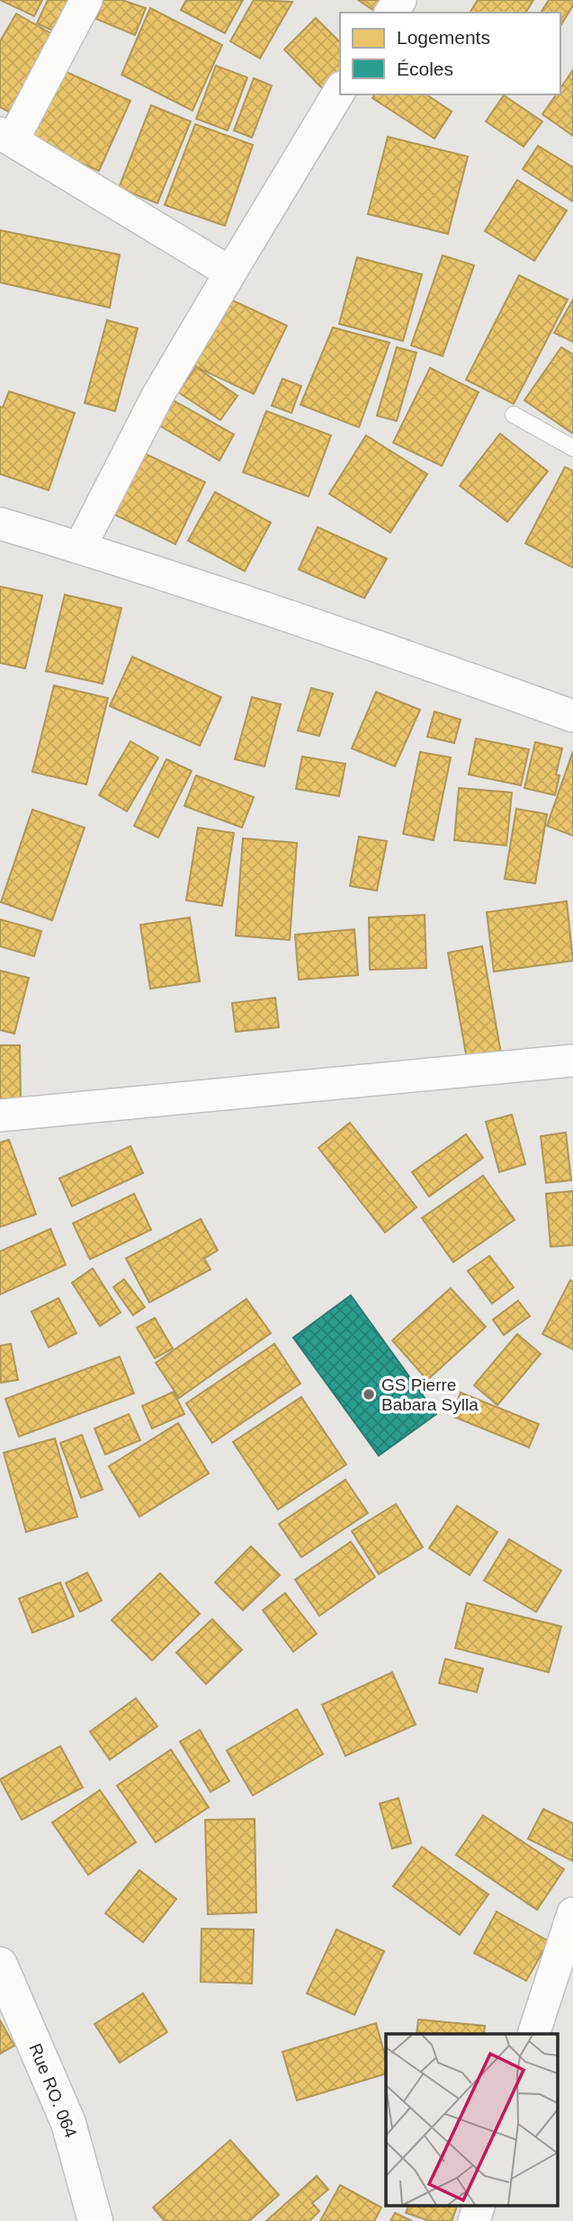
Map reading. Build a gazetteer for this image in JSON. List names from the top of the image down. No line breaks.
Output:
{"streets":{"street":["Rue RO. 064"]},"places":["GS Pierre Babara Sylla"],"legend":["Logements","Écoles"]}
